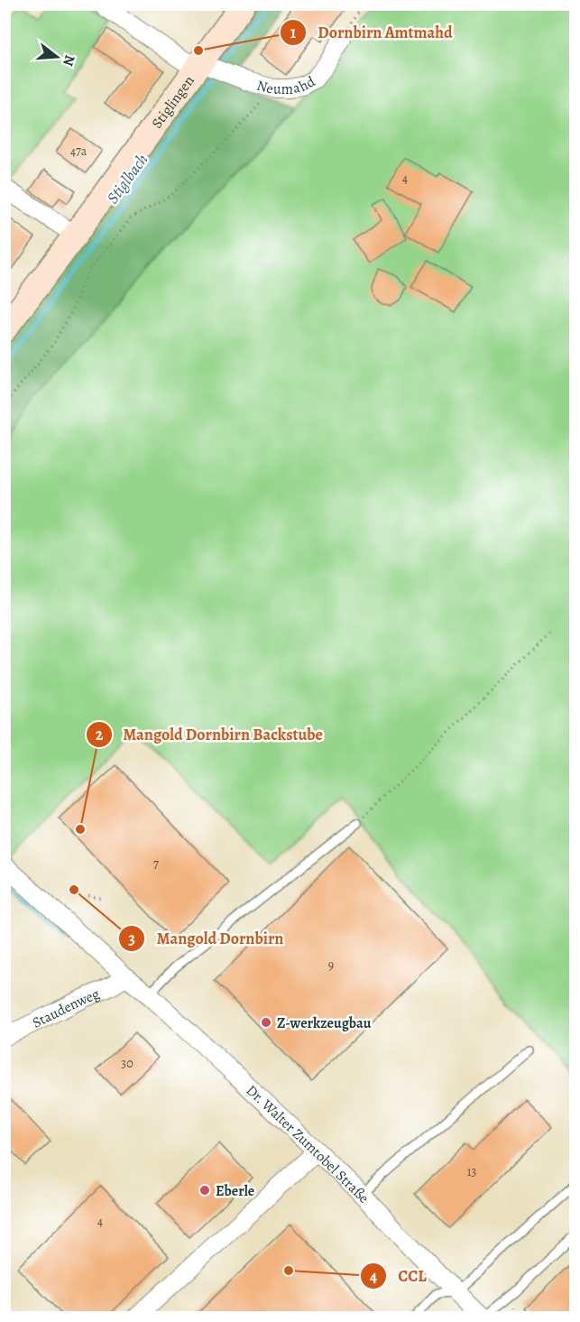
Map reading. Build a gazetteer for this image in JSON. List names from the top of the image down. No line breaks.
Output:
{"streets":{"main road":["Stiglingen"],"street":["Neumahd","Staudenweg","Dr. Walter Zumtobel Straße"]},"crossings":[["Neumahd","Stiglingen"],["Staudenweg","Dr. Walter Zumtobel Straße"]],"water":["Stiglbach"],"places":["Dornbirn Amtmahd","Mangold Dornbirn Backstube","Mangold Dornbirn","Z-werkzeugbau","Eberle","CCL"],"house_numbers":["47a","4","7","9","30","13","4"],"north":"right"}
